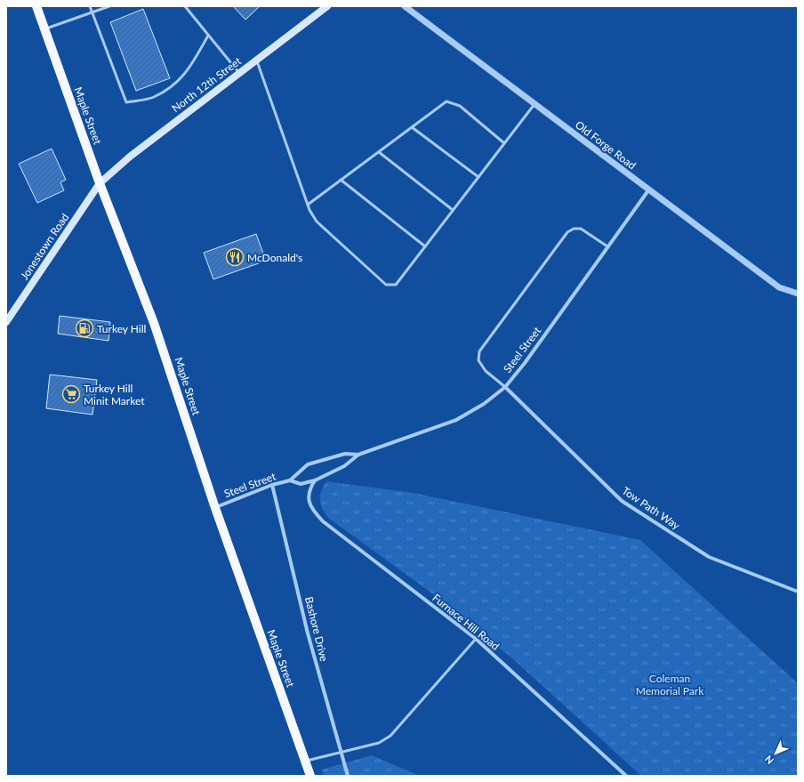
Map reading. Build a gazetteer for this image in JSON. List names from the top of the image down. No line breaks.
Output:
{"streets":{"main road":["North 12th Street","Maple Street","Jonestown Road"],"street":["Old Forge Road","Steel Street","Tow Path Way","Furnace Hill Road","Bashore Drive"]},"crossings":[["North 12th Street","Maple Street"],["North 12th Street","Jonestown Road"],["Maple Street","Jonestown Road"],["Maple Street","Steel Street"],["Old Forge Road","Steel Street"],["Steel Street","Tow Path Way"],["Steel Street","Furnace Hill Road"],["Steel Street","Bashore Drive"]],"parks":["Coleman Memorial Park"],"places":{"restaurant":["McDonald's"],"fuel station":["Turkey Hill"],"supermarket":["Turkey Hill Minit Market"]},"north":"bottom left"}
